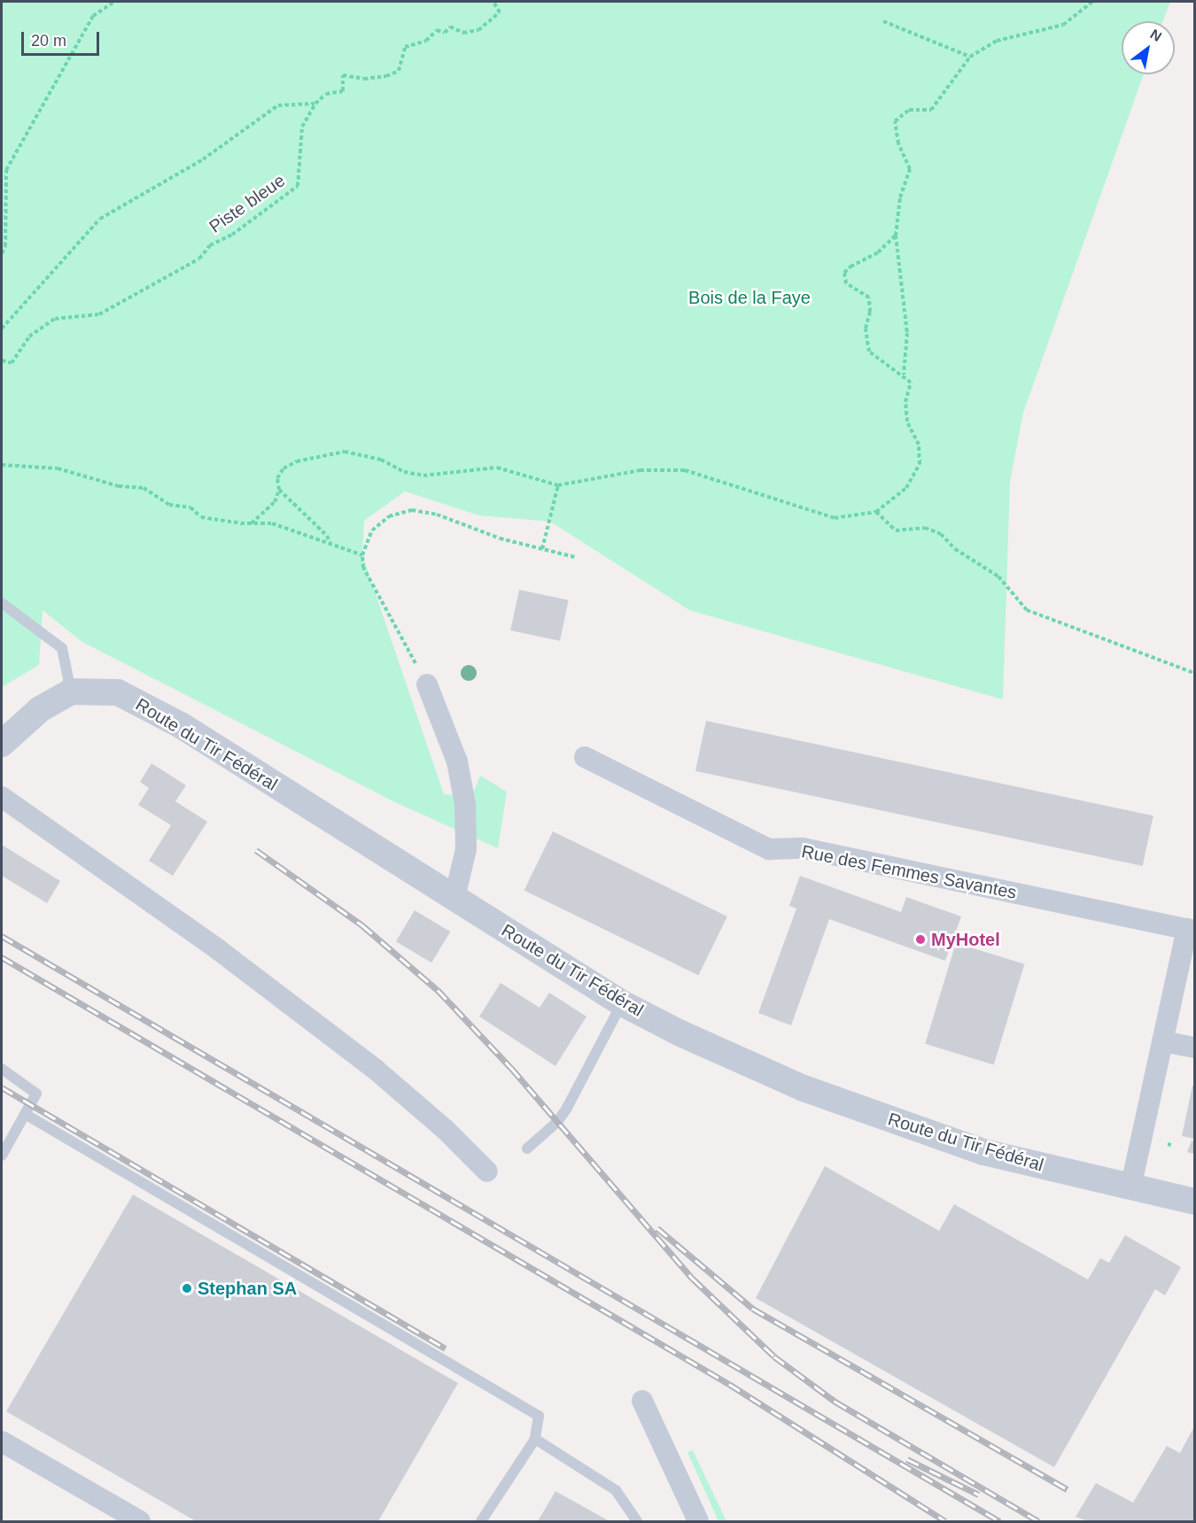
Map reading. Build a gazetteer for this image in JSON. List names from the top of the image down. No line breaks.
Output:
{"streets":{"street":["Route du Tir Fédéral","Rue des Femmes Savantes"],"path":["Piste bleue"]},"parks":["Bois de la Faye"],"places":["MyHotel","Stephan SA"],"scale_bar":"20 m","north":"top right"}
